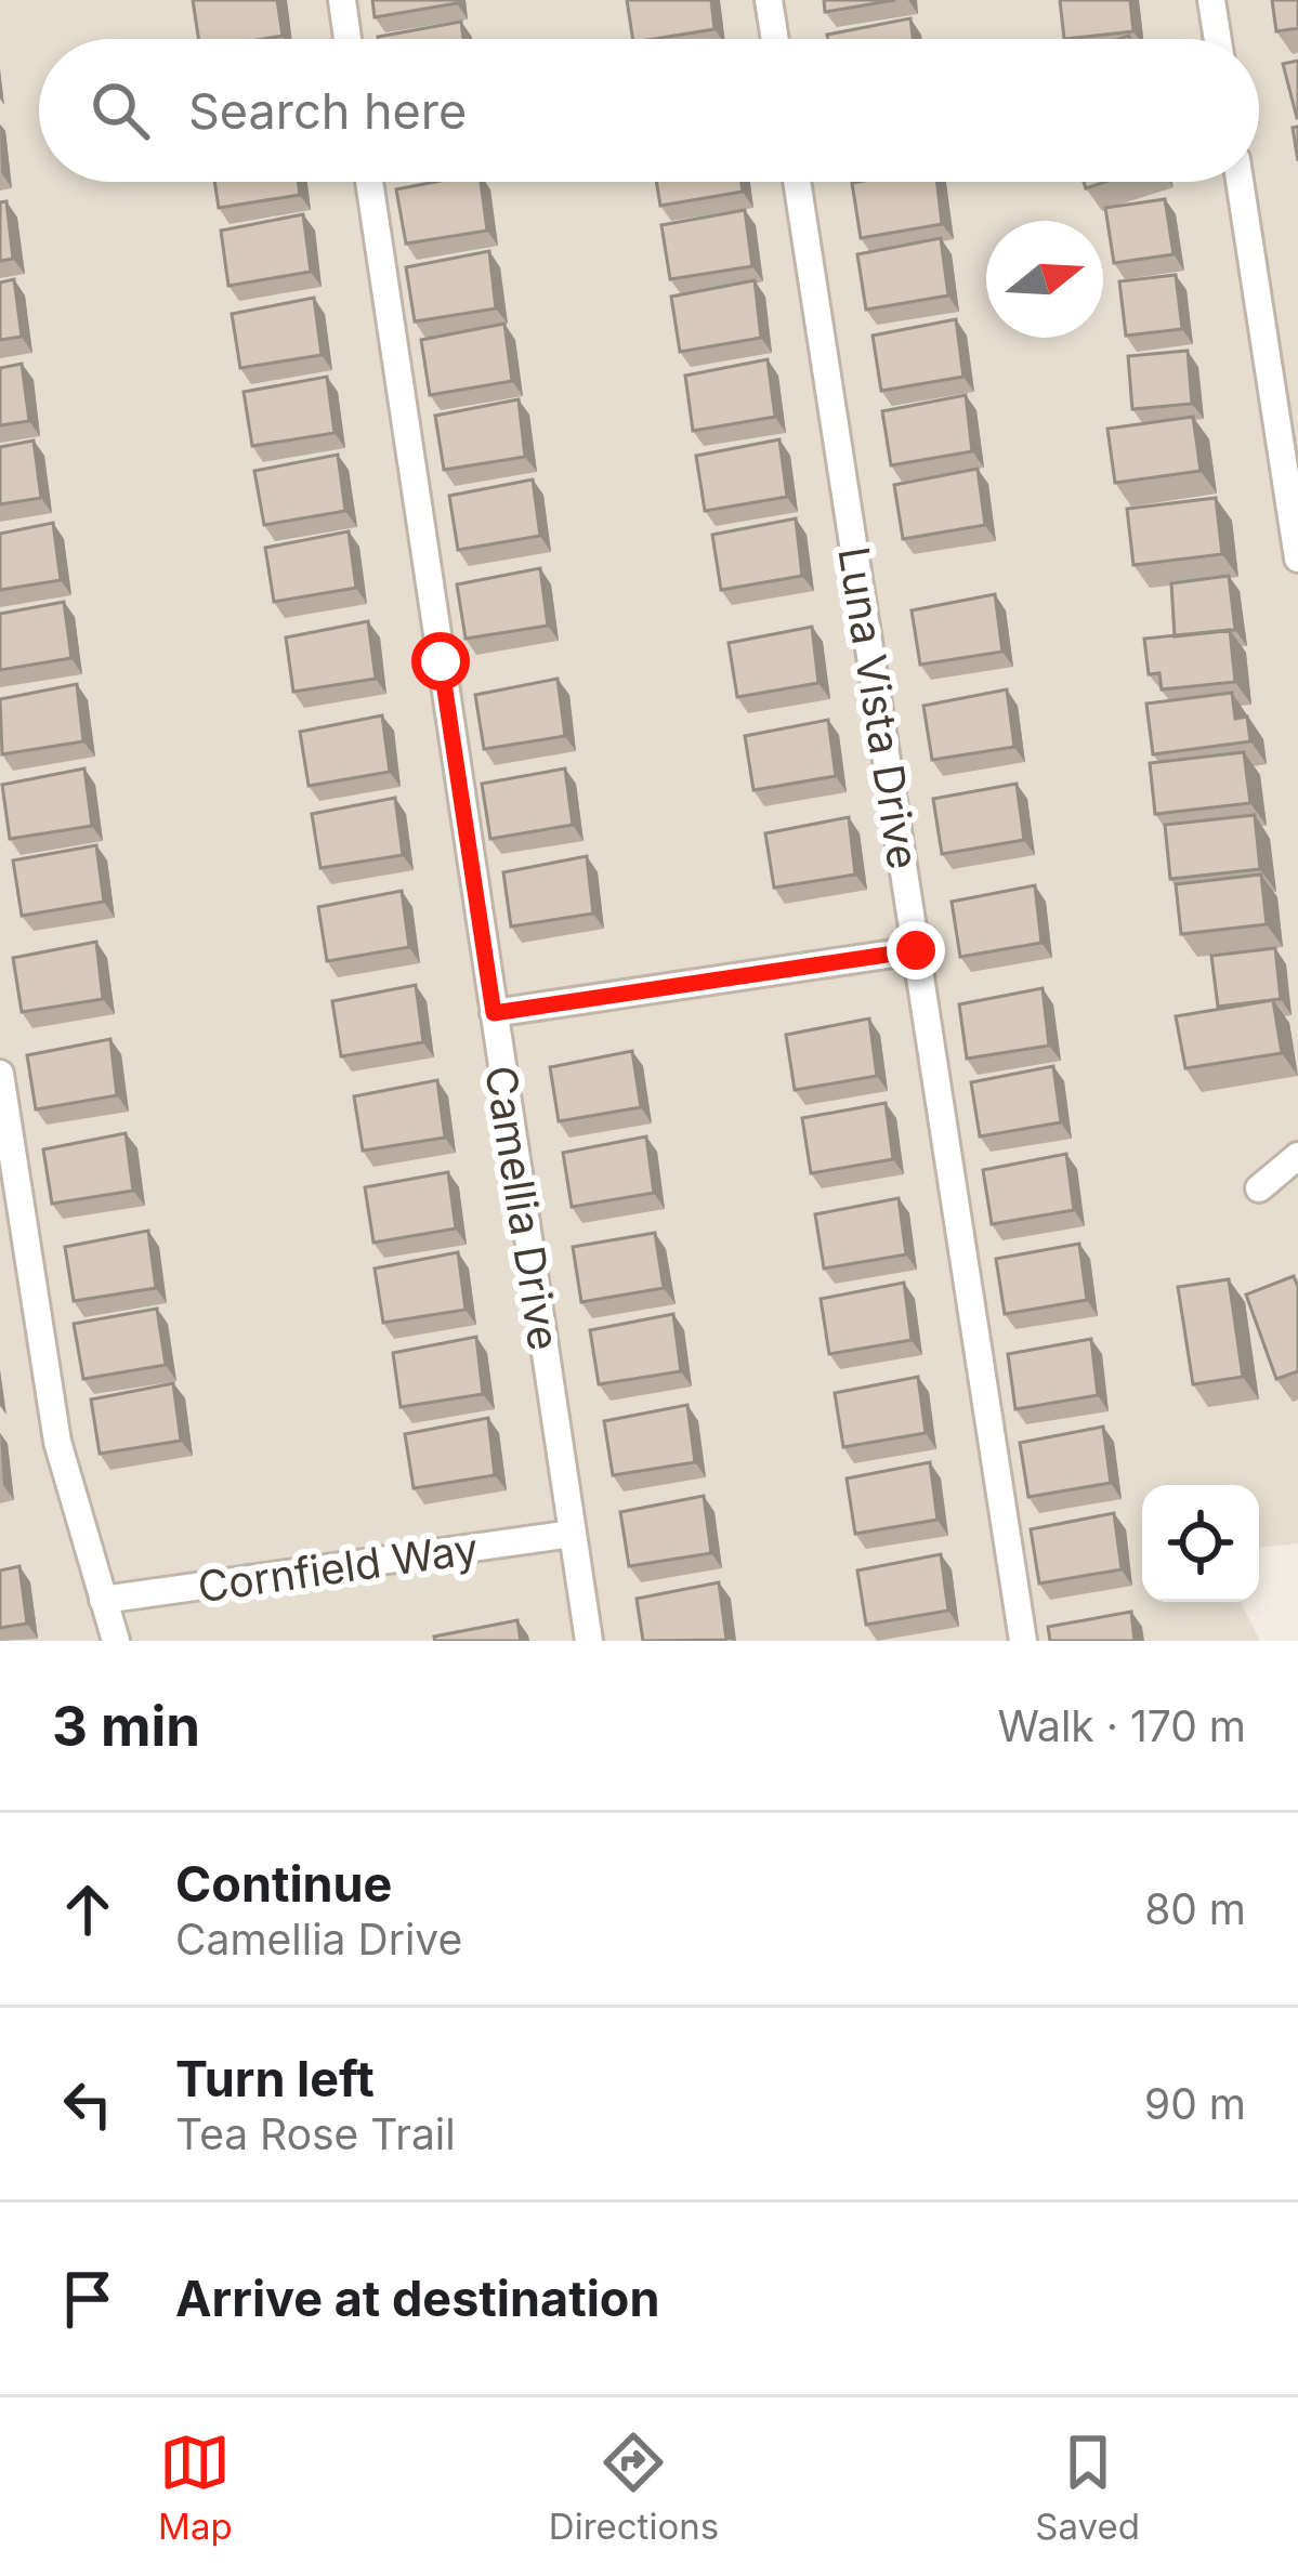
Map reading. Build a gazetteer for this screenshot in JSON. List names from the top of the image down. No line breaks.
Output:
{"streets":{"street":["Luna Vista Drive","Camellia Drive","Cornfield Way"]},"crossings":[["Camellia Drive","Cornfield Way"]],"north":"right","page":{"search":"Search here","heading":["3 min","Walk · 170 m"],"list":[["Continue","Camellia Drive","80 m"],["Turn left","Tea Rose Trail","90 m"],"Arrive at destination"],"nav":["Map","Directions","Saved"]}}
